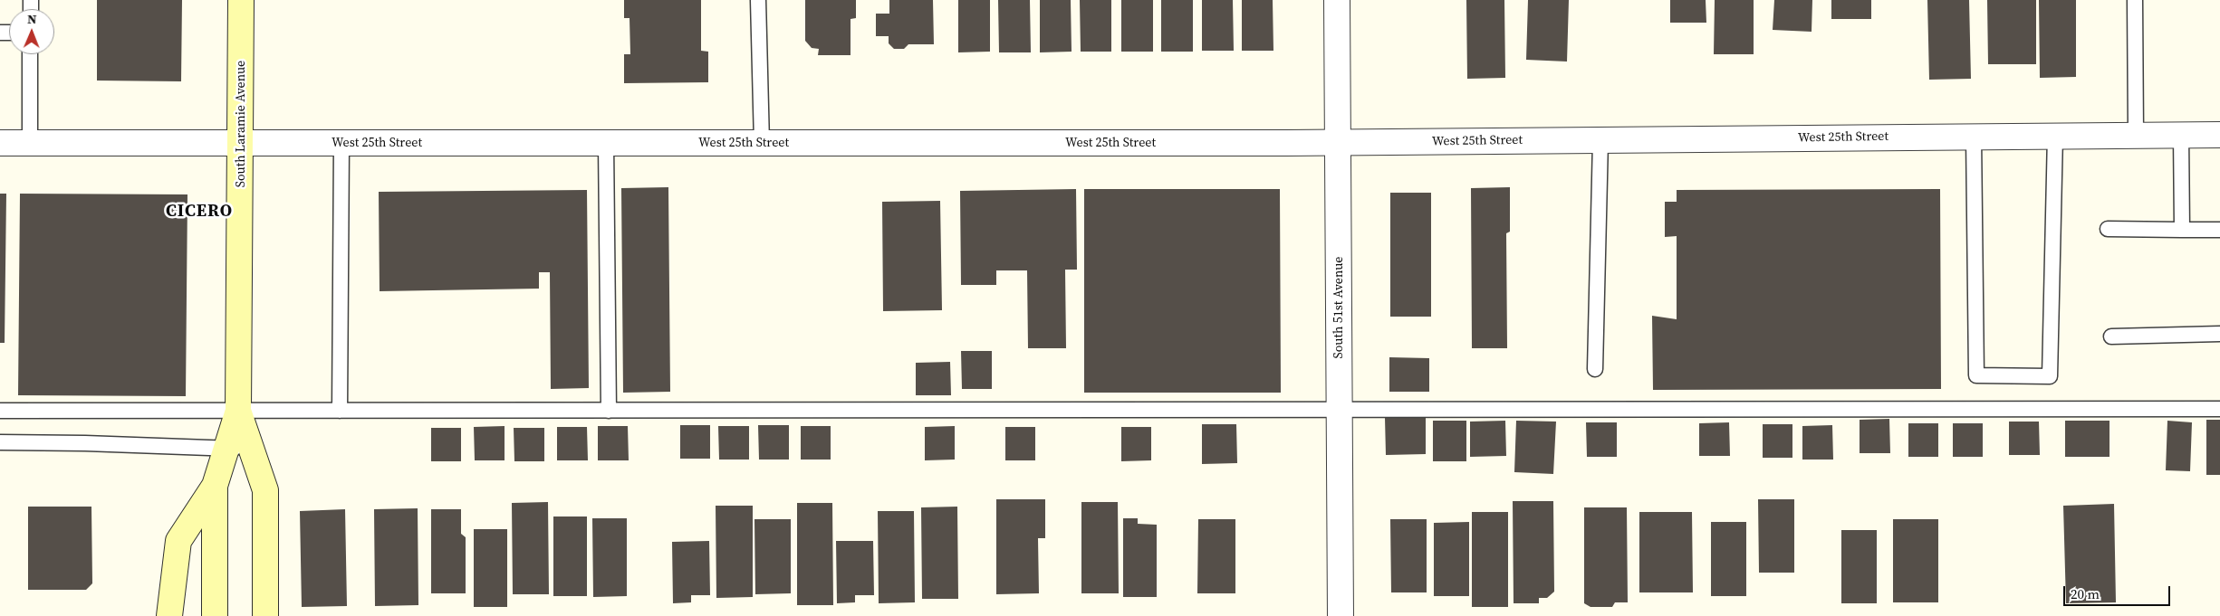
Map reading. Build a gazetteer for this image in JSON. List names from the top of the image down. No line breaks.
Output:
{"streets":{"main road":["South Laramie Avenue"],"street":["West 25th Street","South 51st Avenue"]},"crossings":[["South Laramie Avenue","West 25th Street"],["West 25th Street","South 51st Avenue"]],"districts":["CICERO"],"scale_bar":"20 m","north":"top"}
